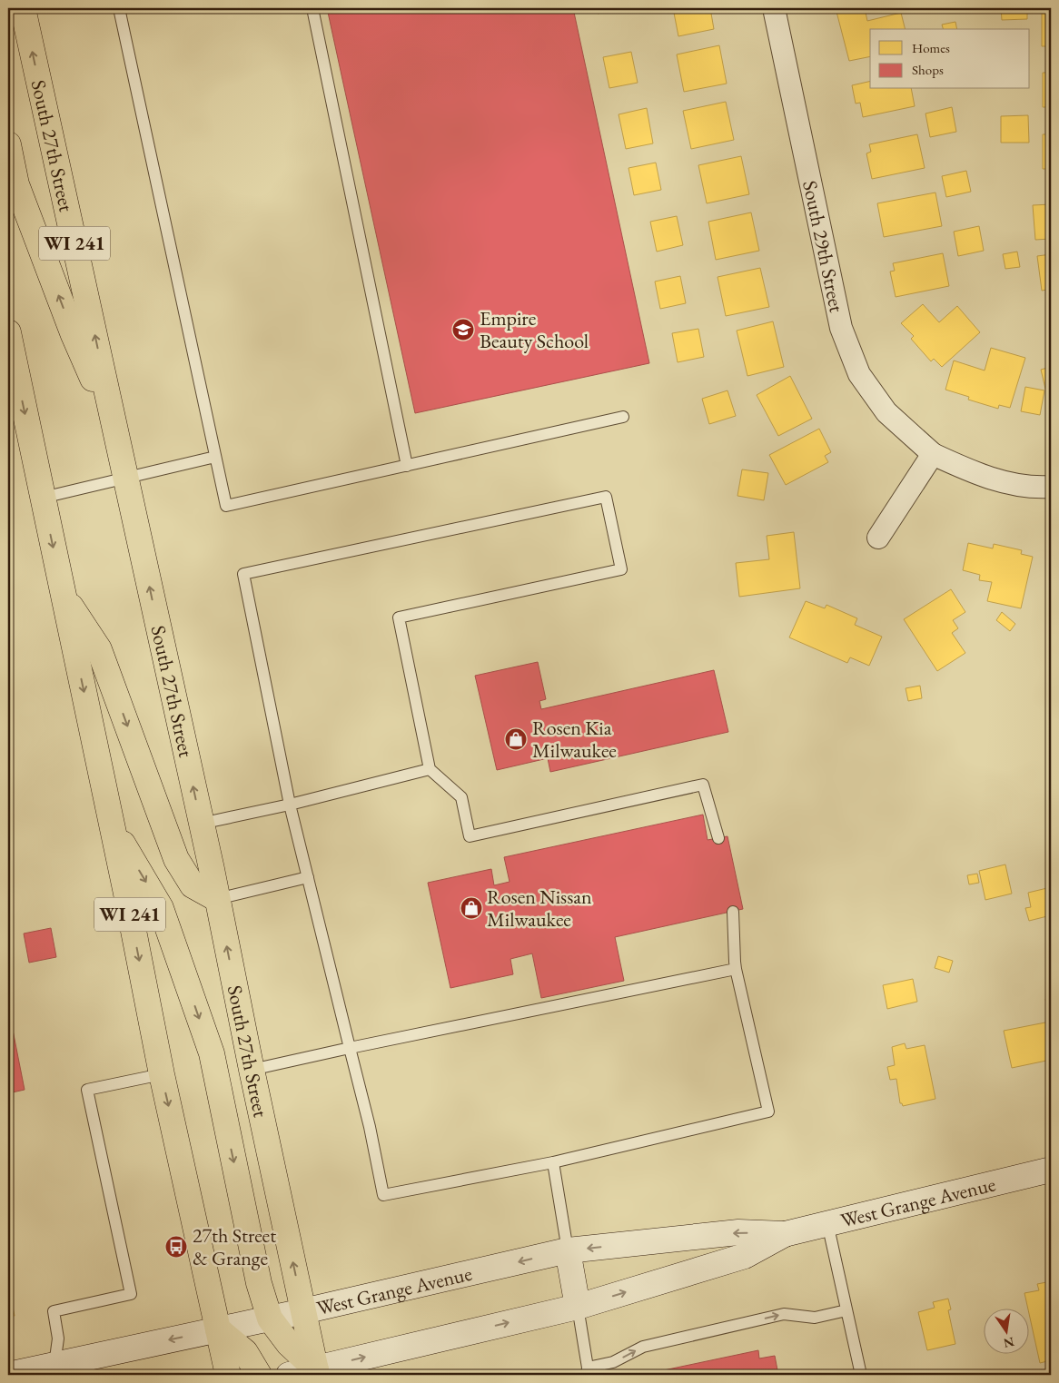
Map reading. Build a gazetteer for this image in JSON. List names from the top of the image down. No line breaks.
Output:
{"streets":{"main road":["South 27th Street","WI 241"],"street":["South 29th Street","West Grange Avenue"]},"crossings":[["South 27th Street","West Grange Avenue"],["WI 241","West Grange Avenue"]],"places":{"school or university":["Empire Beauty School"],"shop":["Rosen Kia Milwaukee","Rosen Nissan Milwaukee"],"bus stop":["27th Street & Grange"]},"legend":["Homes","Shops"],"north":"bottom"}
